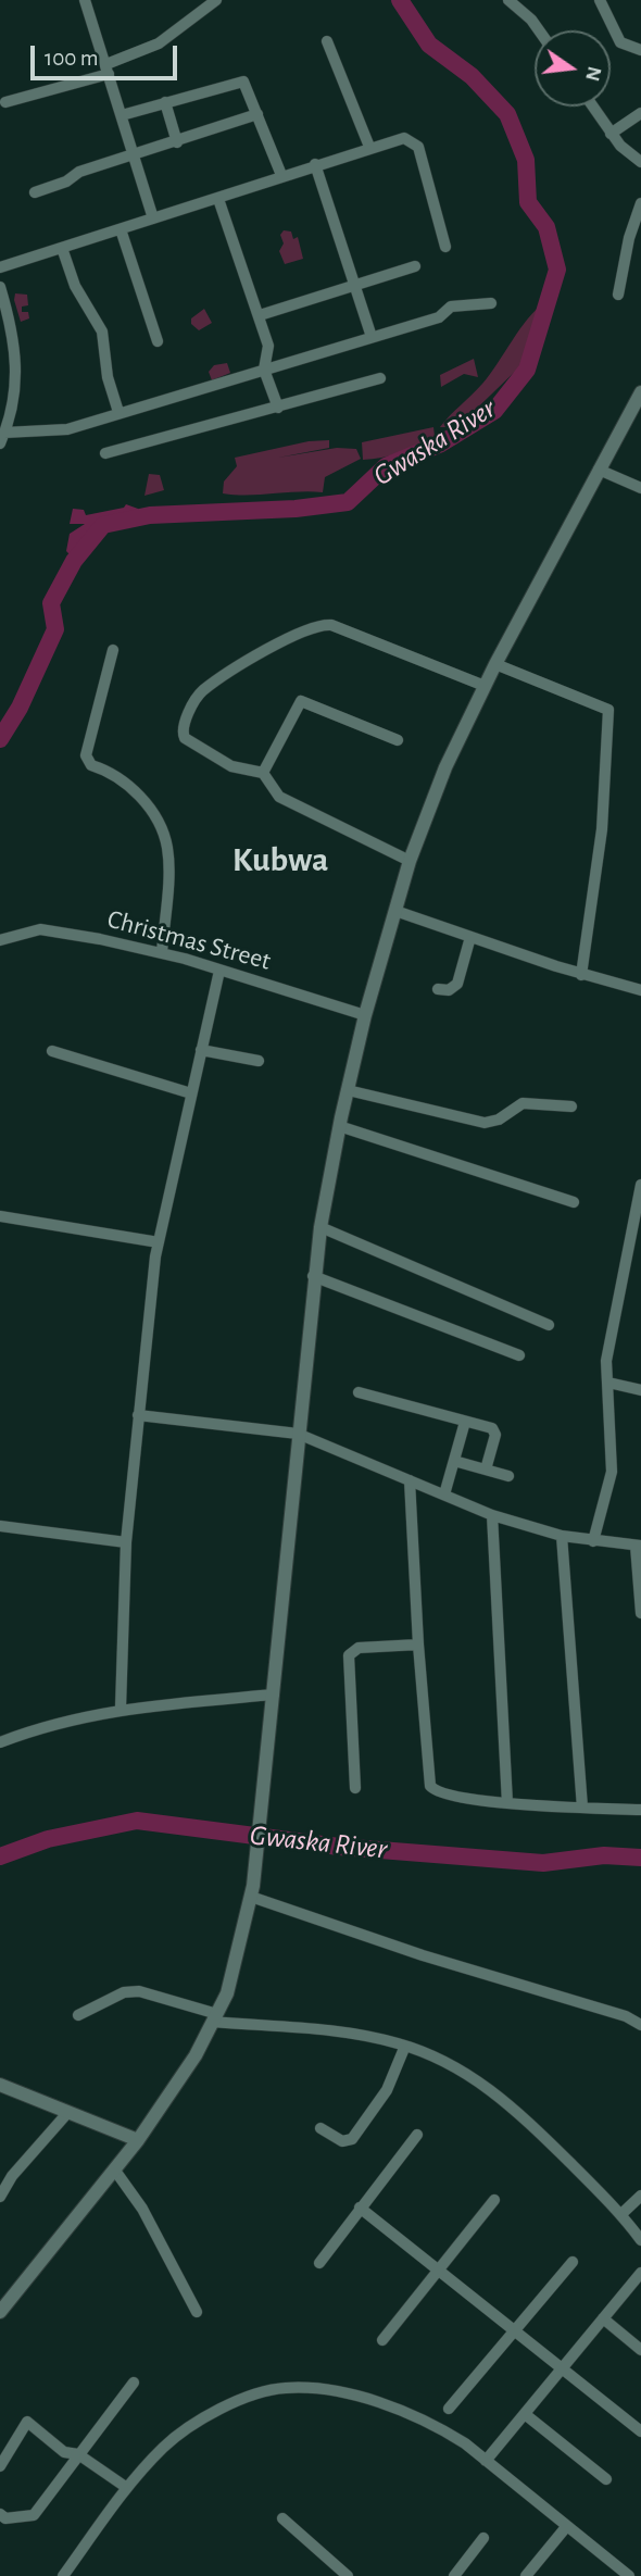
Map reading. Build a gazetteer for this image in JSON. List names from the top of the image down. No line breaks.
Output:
{"streets":{"street":["Christmas Street"]},"districts":["Kubwa"],"water":["Gwaska River"],"scale_bar":"100 m","north":"right"}
